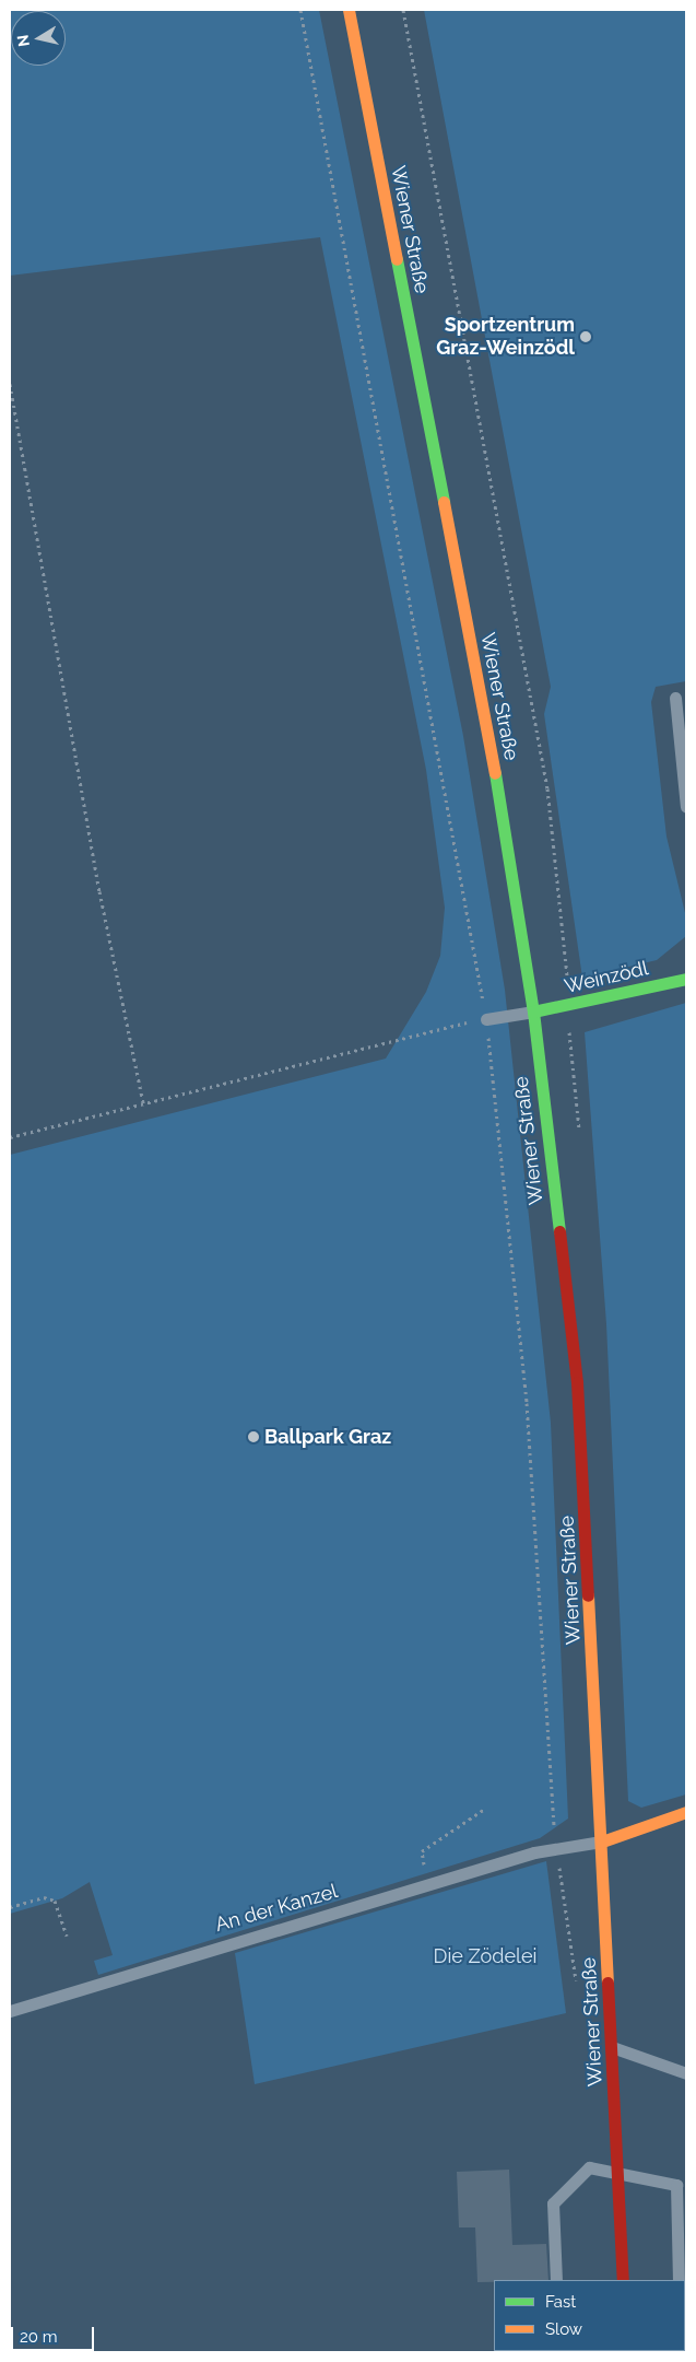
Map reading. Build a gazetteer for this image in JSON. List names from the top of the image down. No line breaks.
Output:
{"streets":{"main road":["Wiener Straße","Weinzödl"],"lane":["An der Kanzel"]},"crossings":[["Wiener Straße","Weinzödl"],["Wiener Straße","An der Kanzel"]],"parks":["Die Zödelei"],"places":["Sportzentrum Graz-Weinzödl","Ballpark Graz"],"legend":["Fast","Slow"],"scale_bar":"20 m","north":"left"}
